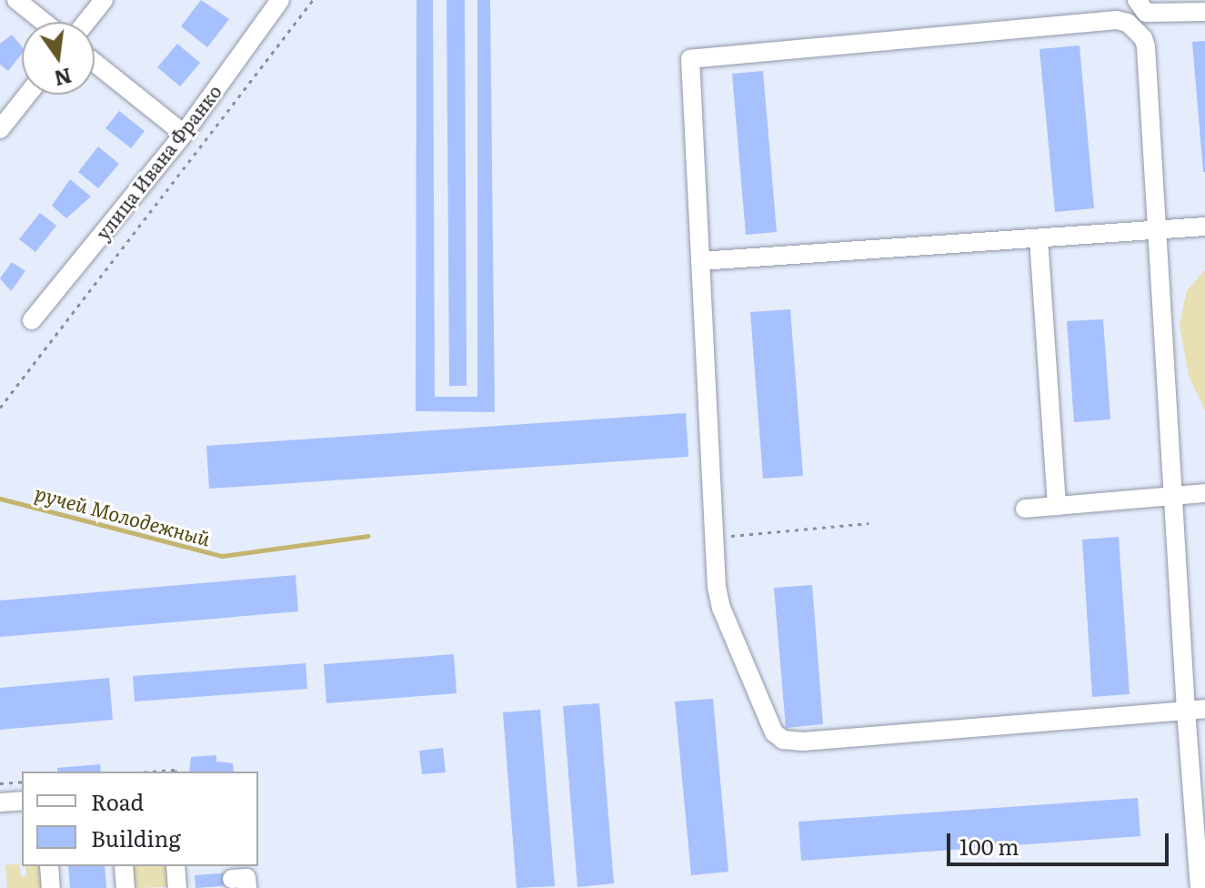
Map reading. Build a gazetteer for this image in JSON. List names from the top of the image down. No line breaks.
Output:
{"streets":{"street":["улица Ивана Франко"]},"water":["ручей Молодежный"],"legend":["Road","Building"],"scale_bar":"100 m","north":"bottom"}
